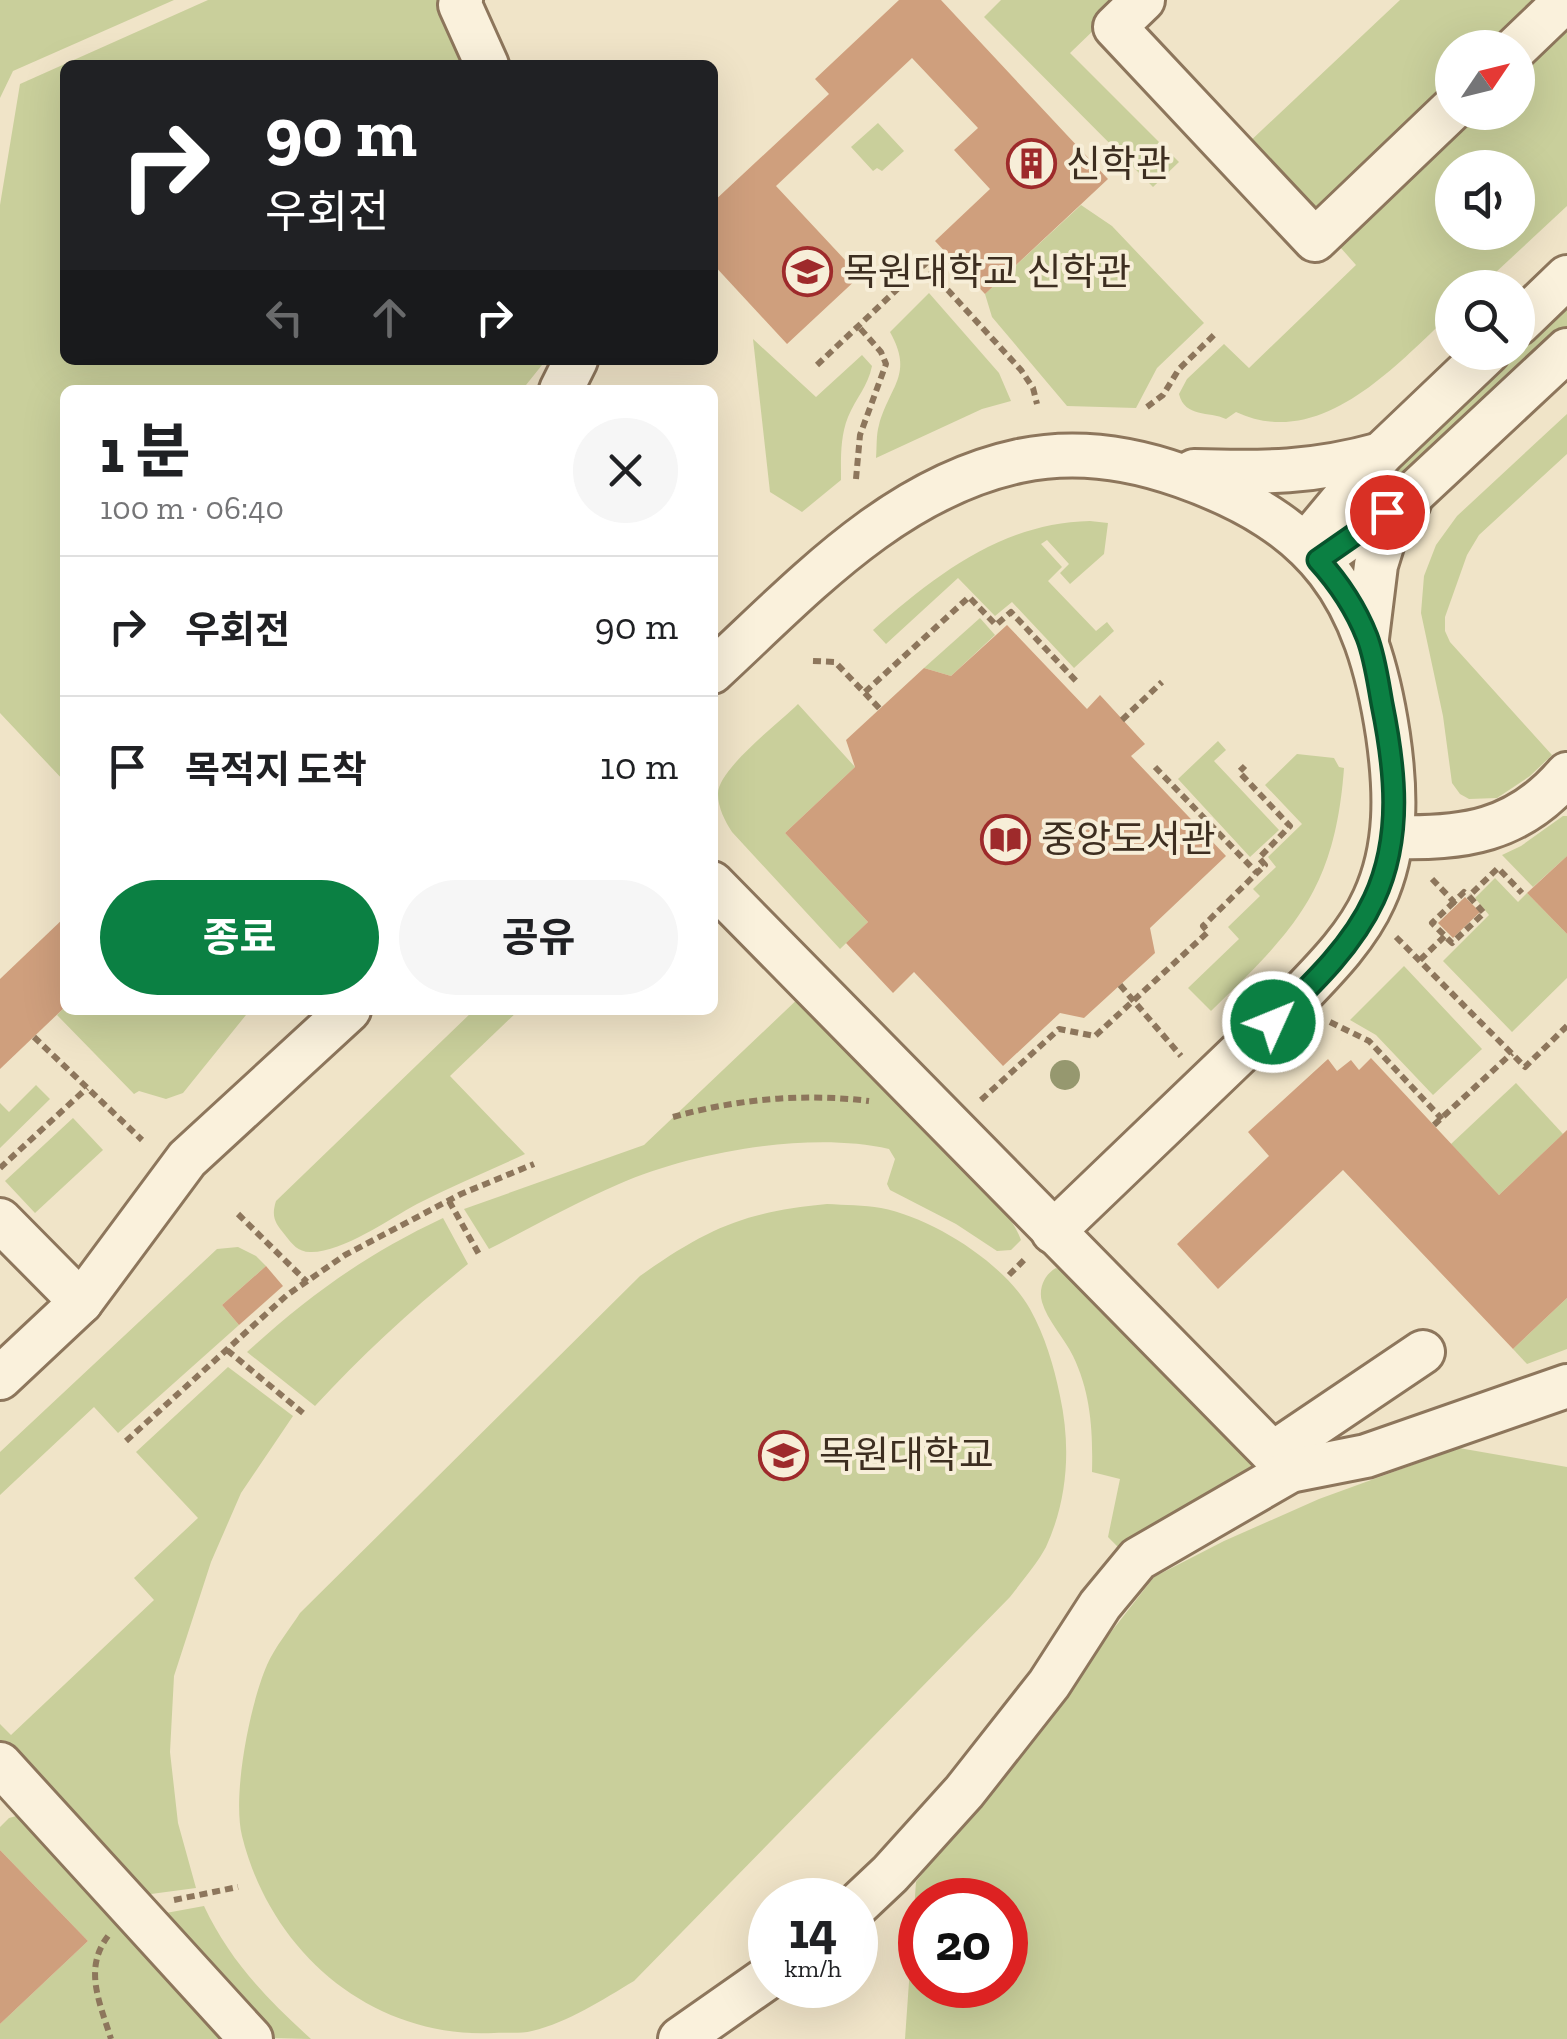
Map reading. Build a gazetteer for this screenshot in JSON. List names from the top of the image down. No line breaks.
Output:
{"places":{"building":["신학관"],"school or university":["목원대학교 신학관","목원대학교"],"library":["중앙도서관"]},"north":"top right","page":{"turn":["90 m","우회전"],"heading":["1 분","100 m · 06:40"],"list":[{"name":"우회전","value":"90 m"},{"name":"목적지 도착","value":"10 m"}],"buttons":["종료","공유"],"speed":"14 km/h","limit":"20"}}
